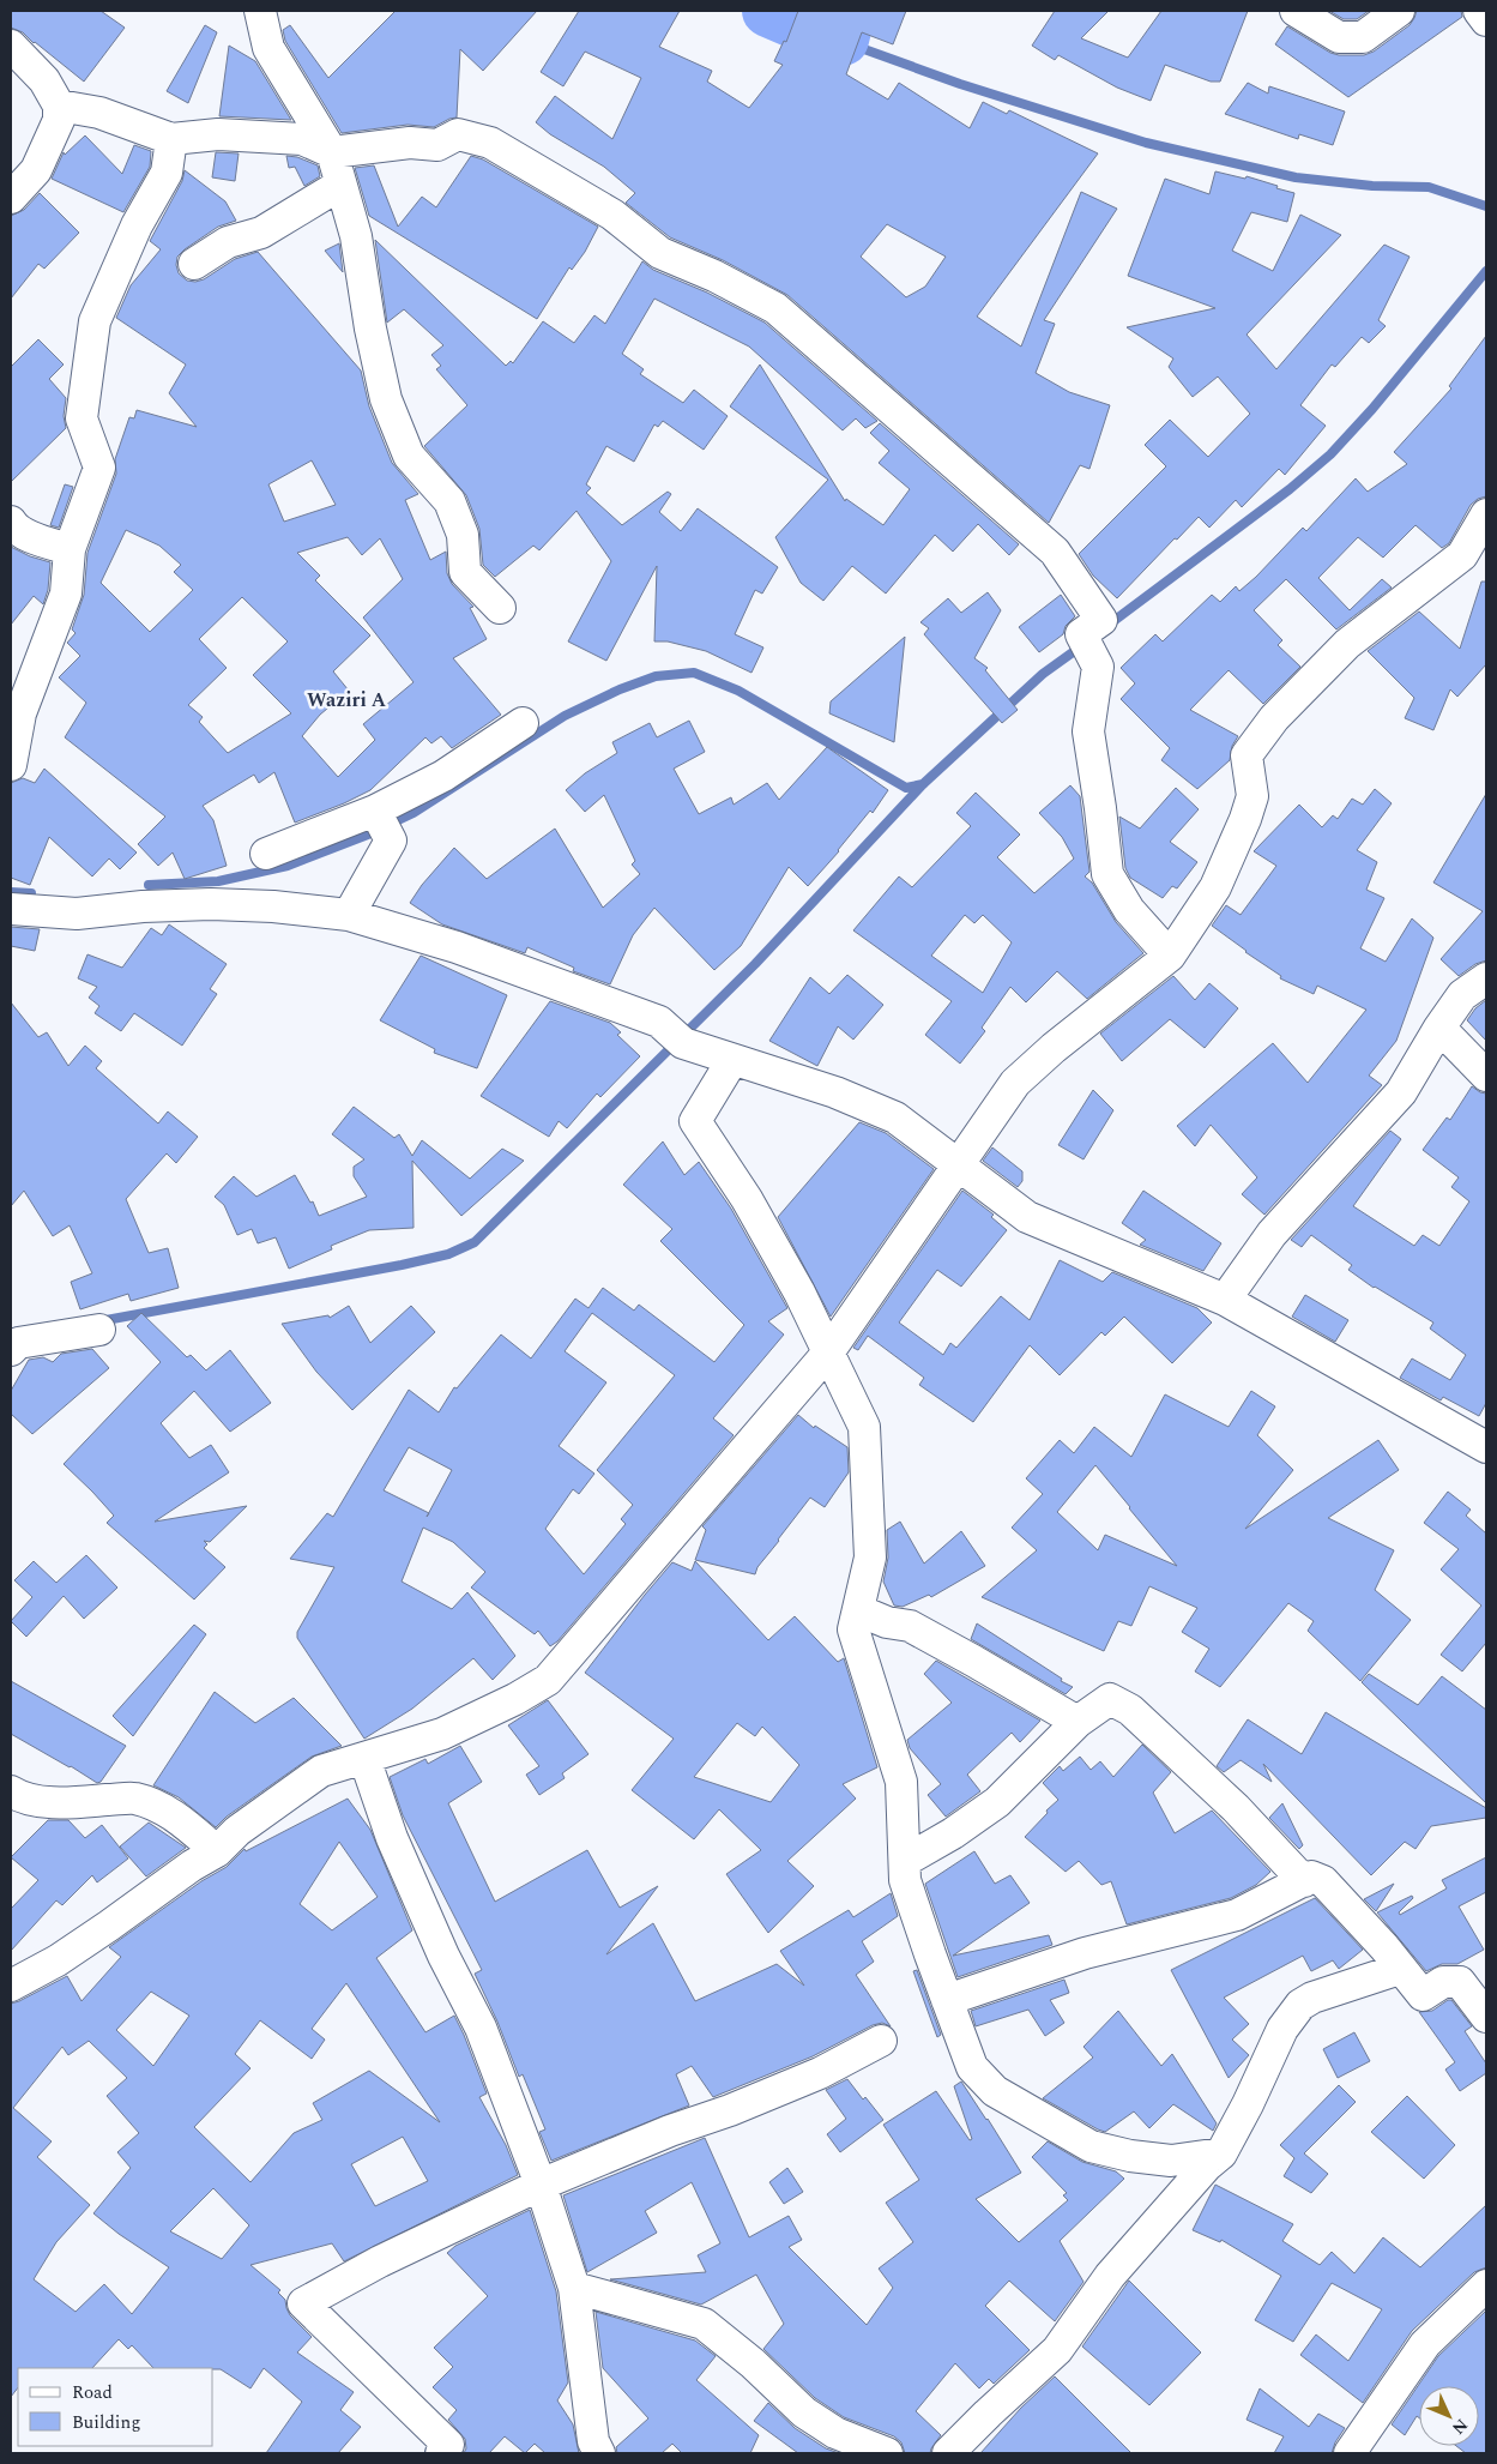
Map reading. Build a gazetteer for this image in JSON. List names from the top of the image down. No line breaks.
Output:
{"districts":["Waziri A"],"legend":["Road","Building"],"north":"bottom right"}
